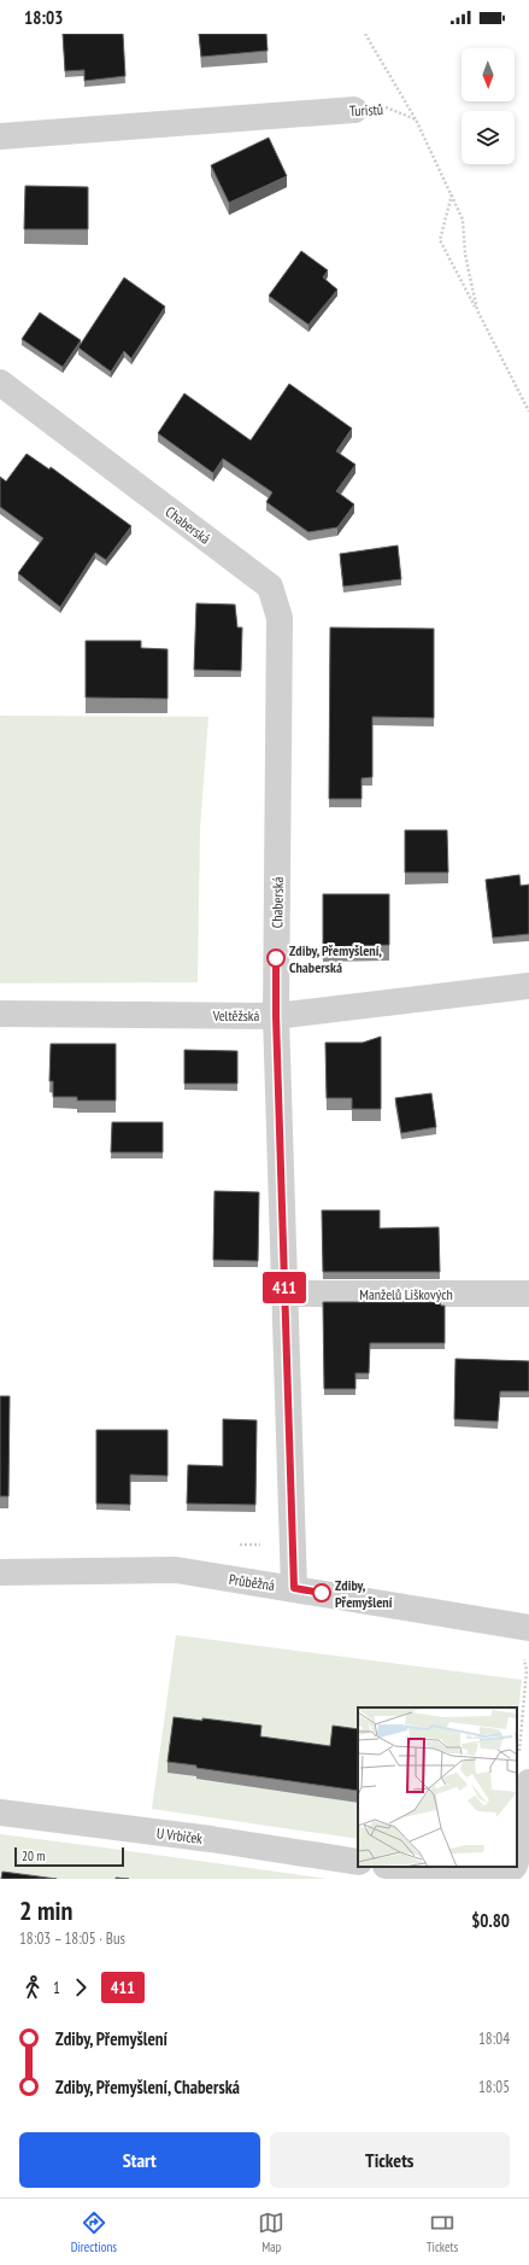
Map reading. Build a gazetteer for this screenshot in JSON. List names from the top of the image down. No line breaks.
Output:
{"streets":{"street":["Turistů","Chaberská","Veltěžská","Manželů Liškových","Průběžná","U Vrbiček"]},"crossings":[["Chaberská","Veltěžská"],["Chaberská","Manželů Liškových"],["Chaberská","Průběžná"]],"places":["Zdiby, Přemyšlení, Chaberská","Zdiby, Přemyšlení"],"lines":["bus line 411"],"scale_bar":"20 m","north":"bottom","page":{"status":"18:03","on_map":"411","scale":"20 m","heading":["2 min","18:03 – 18:05 · Bus","$0.80"],"legs":["1","411"],"list":[{"name":"Zdiby, Přemyšlení","value":"18:04"},{"name":"Zdiby, Přemyšlení, Chaberská","value":"18:05"}],"buttons":["Start","Tickets"],"tabs":["Directions","Map","Tickets"]}}
